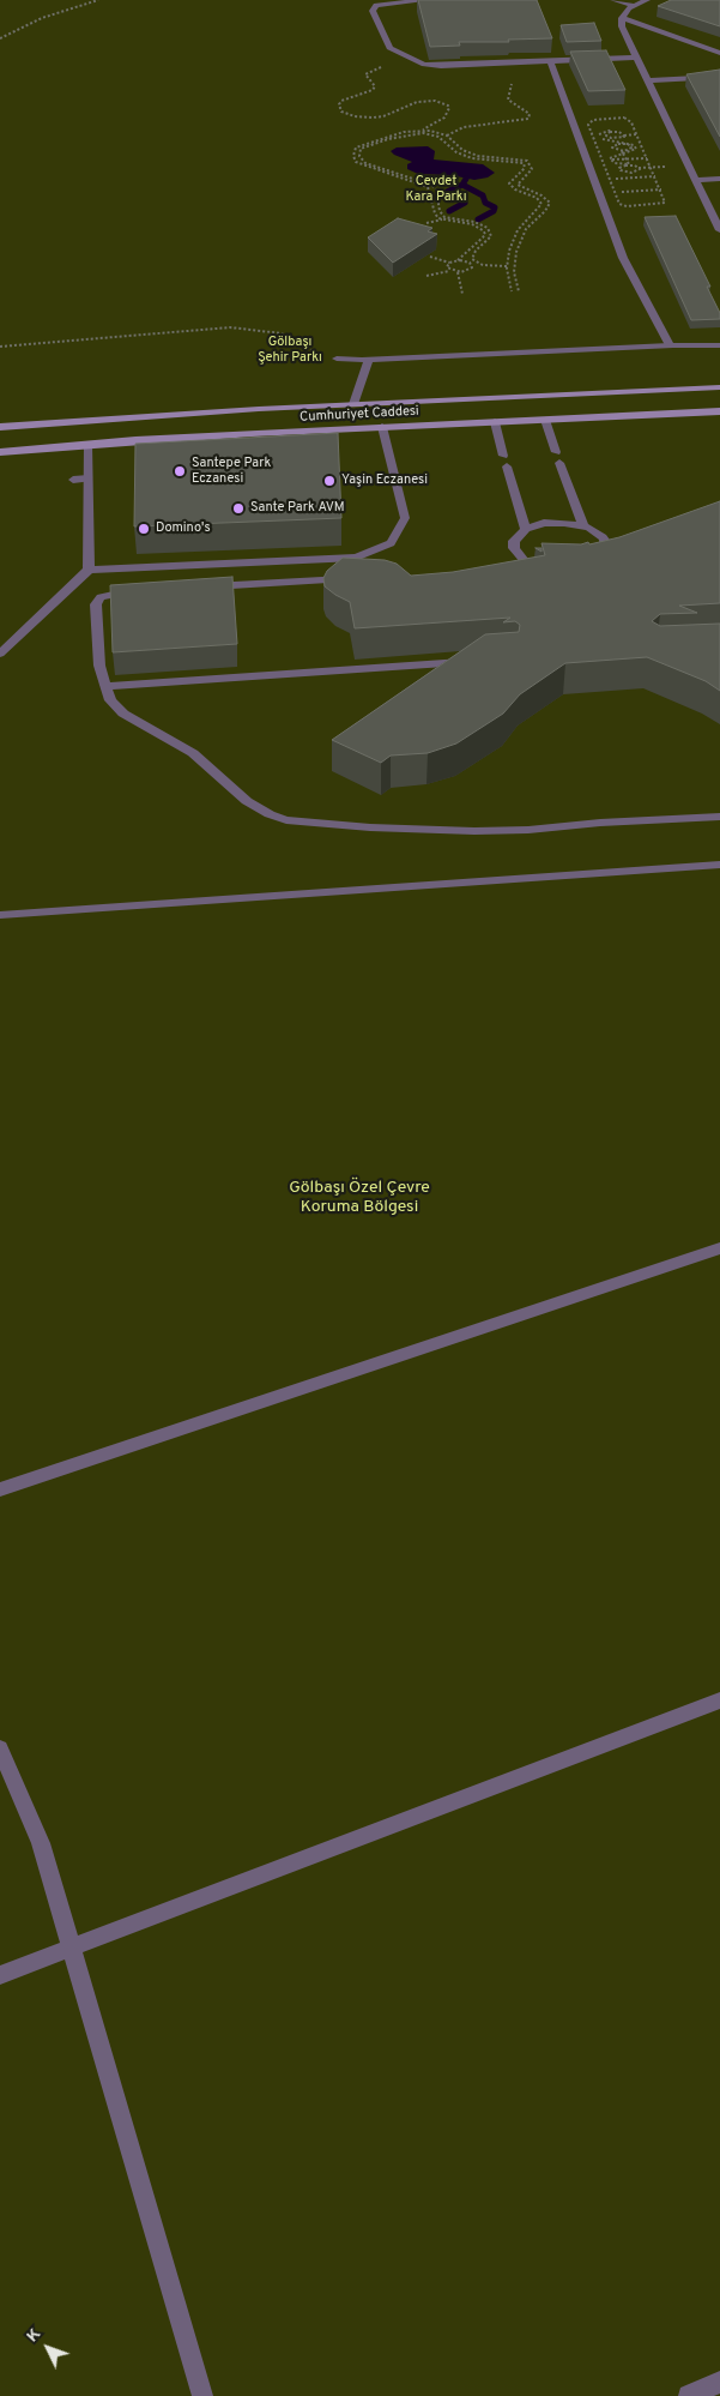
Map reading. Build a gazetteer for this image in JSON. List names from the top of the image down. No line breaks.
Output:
{"streets":{"main road":["Cumhuriyet Caddesi"]},"parks":["Cevdet Kara Parkı","Gölbaşı Şehir Parkı","Gölbaşı Özel Çevre Koruma Bölgesi"],"places":["Santepe Park Eczanesi","Yaşin Eczanesi","Sante Park AVM","Domino's"],"north":"top left"}
